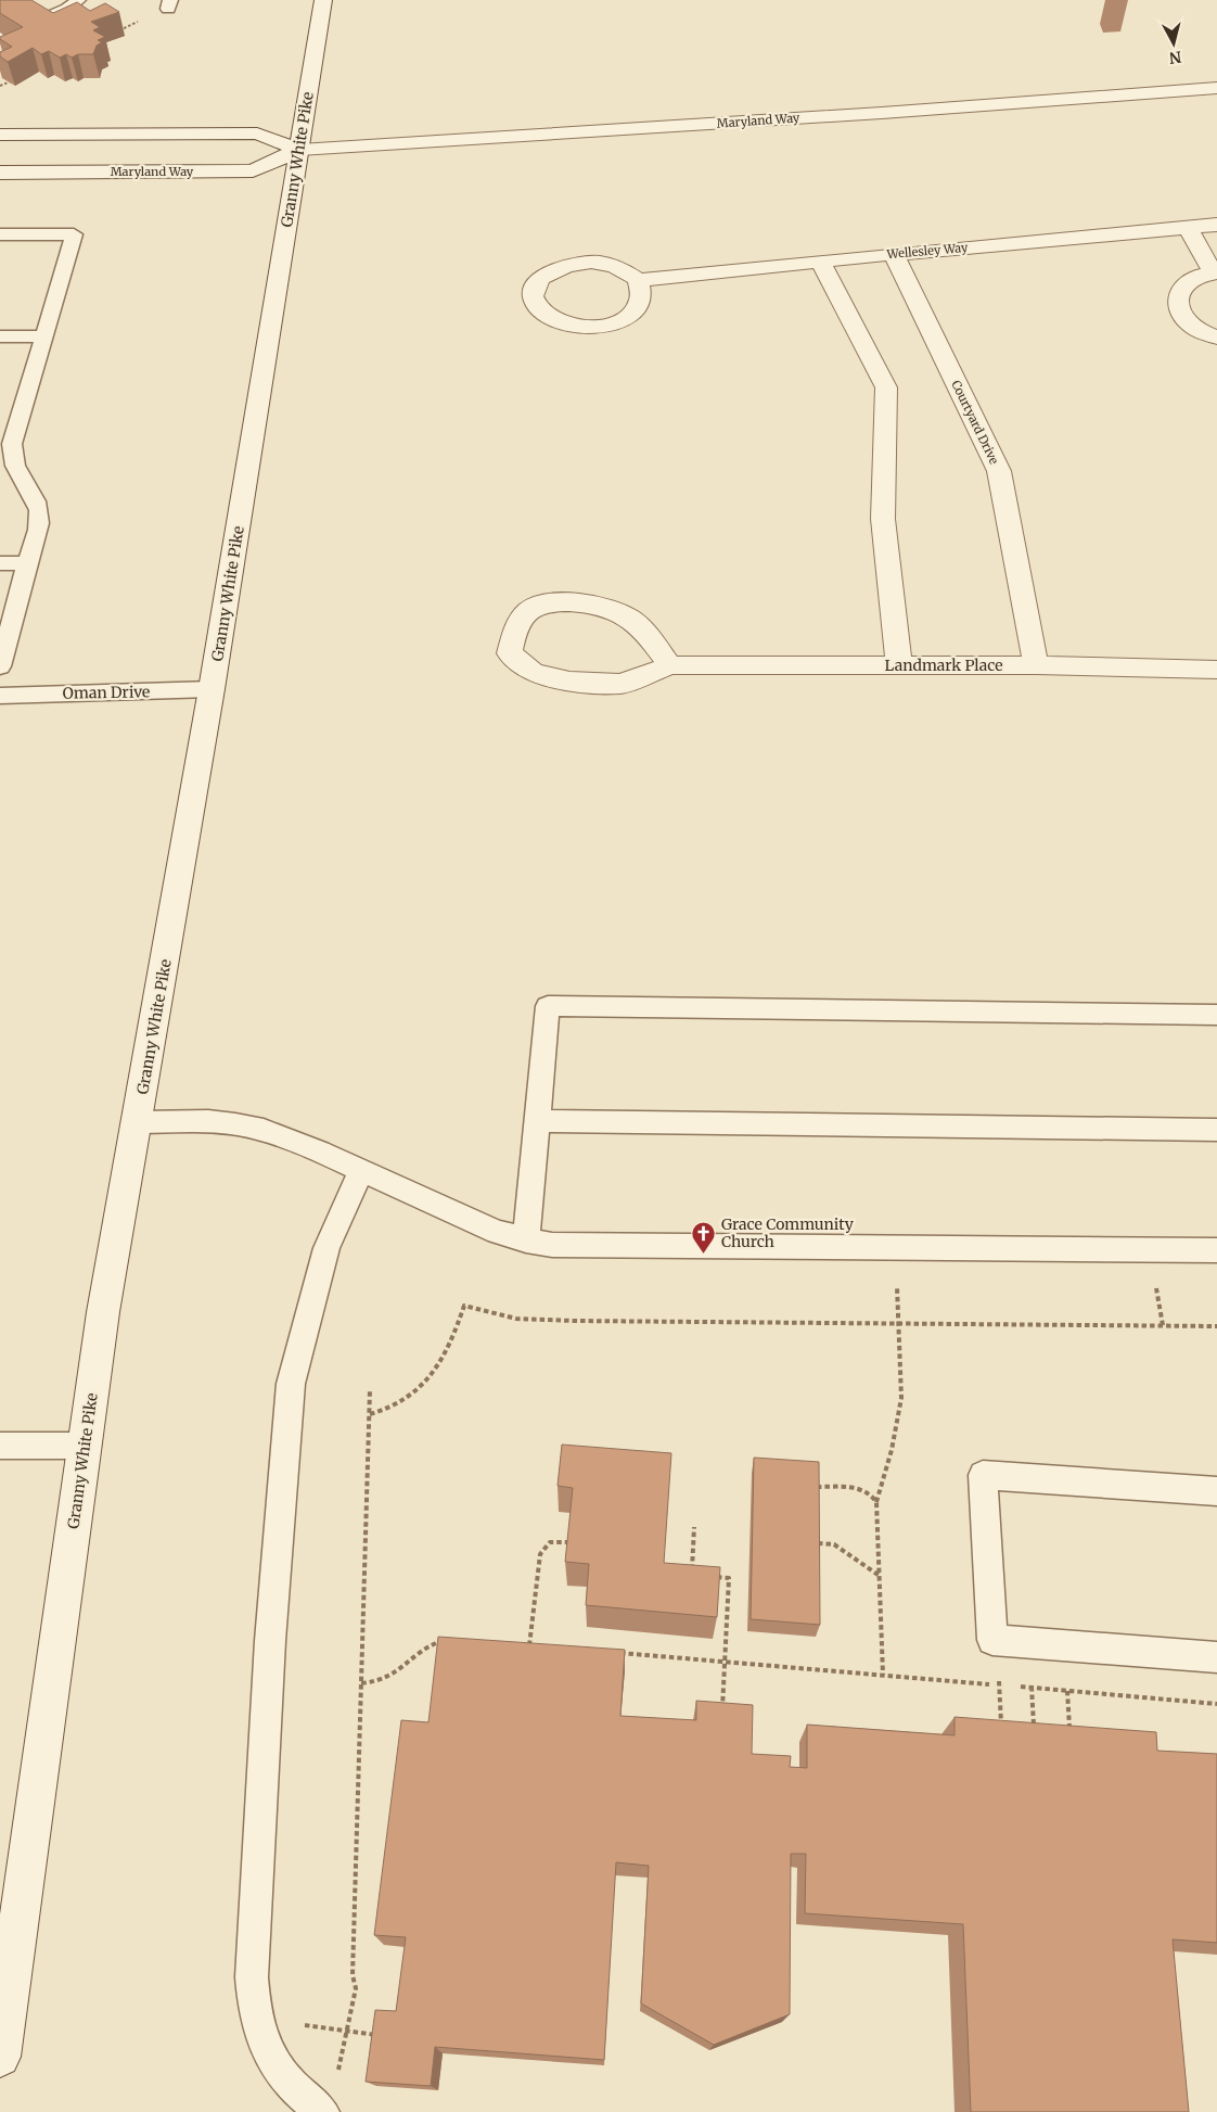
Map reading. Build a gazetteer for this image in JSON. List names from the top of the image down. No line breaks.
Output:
{"streets":{"street":["Maryland Way","Granny White Pike","Wellesley Way","Courtyard Drive","Landmark Place"],"lane":["Oman Drive"]},"crossings":[["Maryland Way","Granny White Pike"],["Granny White Pike","Oman Drive"],["Wellesley Way","Courtyard Drive"],["Courtyard Drive","Landmark Place"]],"places":{"church":["Grace Community Church"]},"north":"bottom"}
